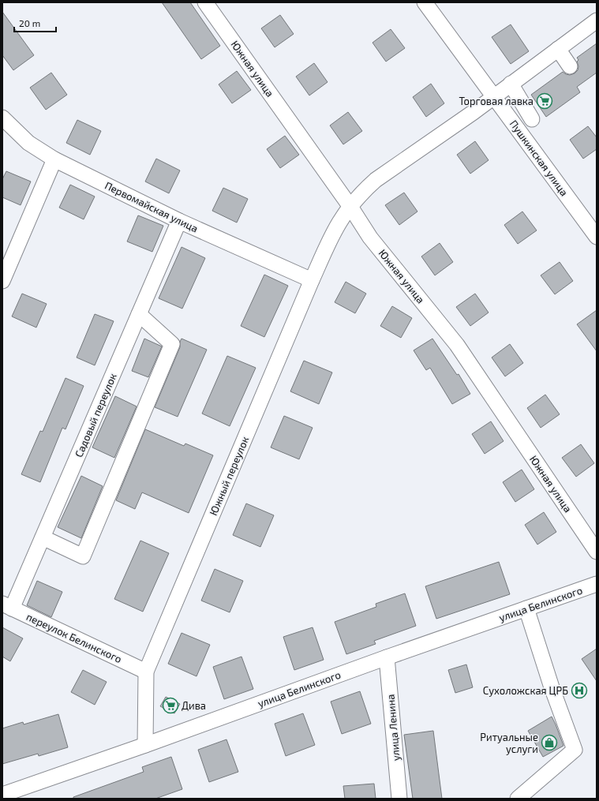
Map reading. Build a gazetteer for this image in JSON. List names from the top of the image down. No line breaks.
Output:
{"streets":{"street":["Южная улица","Пушкинская улица","Первомайская улица","Садовый переулок","Южный переулок","улица Белинского","переулок Белинского","улица Ленина"]},"crossings":[["Южная улица","Южный переулок"],["Пушкинская улица","Южный переулок"],["Первомайская улица","Садовый переулок"],["Первомайская улица","Южный переулок"],["Садовый переулок","переулок Белинского"],["Южный переулок","переулок Белинского"],["улица Белинского","улица Ленина"]],"places":{"supermarket":["Торговая лавка","Дива"],"hospital":["Сухоложская ЦРБ"],"shop":["Ритуальные услуги"]},"scale_bar":"20 m"}
